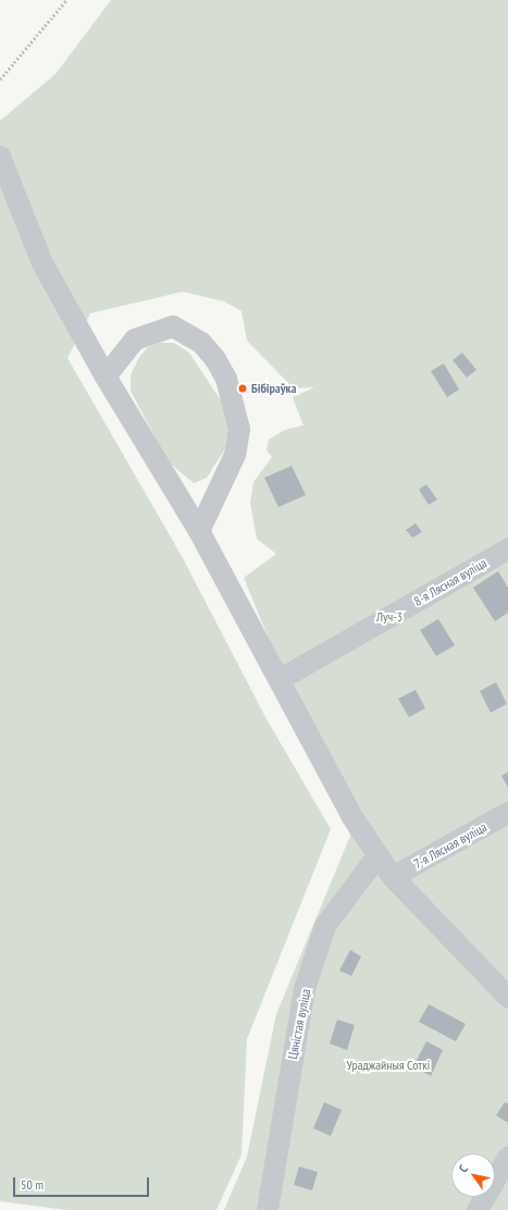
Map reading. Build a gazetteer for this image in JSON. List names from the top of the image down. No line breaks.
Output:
{"streets":{"street":["8-я Лясная вуліца","7-я Лясная вуліца","Цяністая вуліца"]},"parks":["Луч-3","Ураджайныя Соткі"],"places":["Бібіраўка"],"scale_bar":"50 m","north":"top left"}
